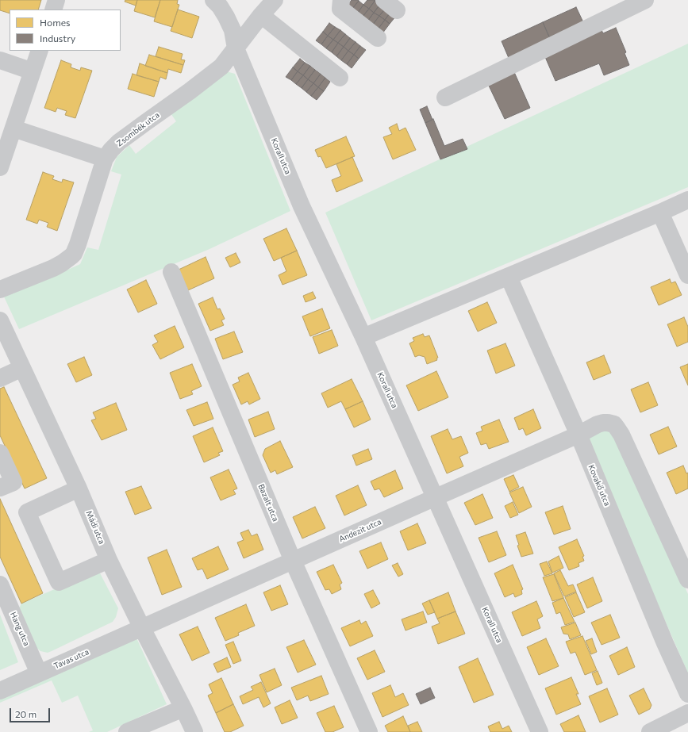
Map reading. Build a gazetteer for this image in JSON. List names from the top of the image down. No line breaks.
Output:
{"streets":{"street":["Zsombék utca","Korall utca","Kovakő utca","Bazalt utca","Mádi utca","Andezit utca","Hang utca","Tavas utca"]},"crossings":[["Zsombék utca","Korall utca"],["Korall utca","Andezit utca"],["Kovakő utca","Andezit utca"],["Bazalt utca","Andezit utca"],["Mádi utca","Andezit utca"],["Mádi utca","Tavas utca"],["Andezit utca","Tavas utca"],["Hang utca","Tavas utca"]],"legend":["Homes","Industry"],"scale_bar":"20 m"}
